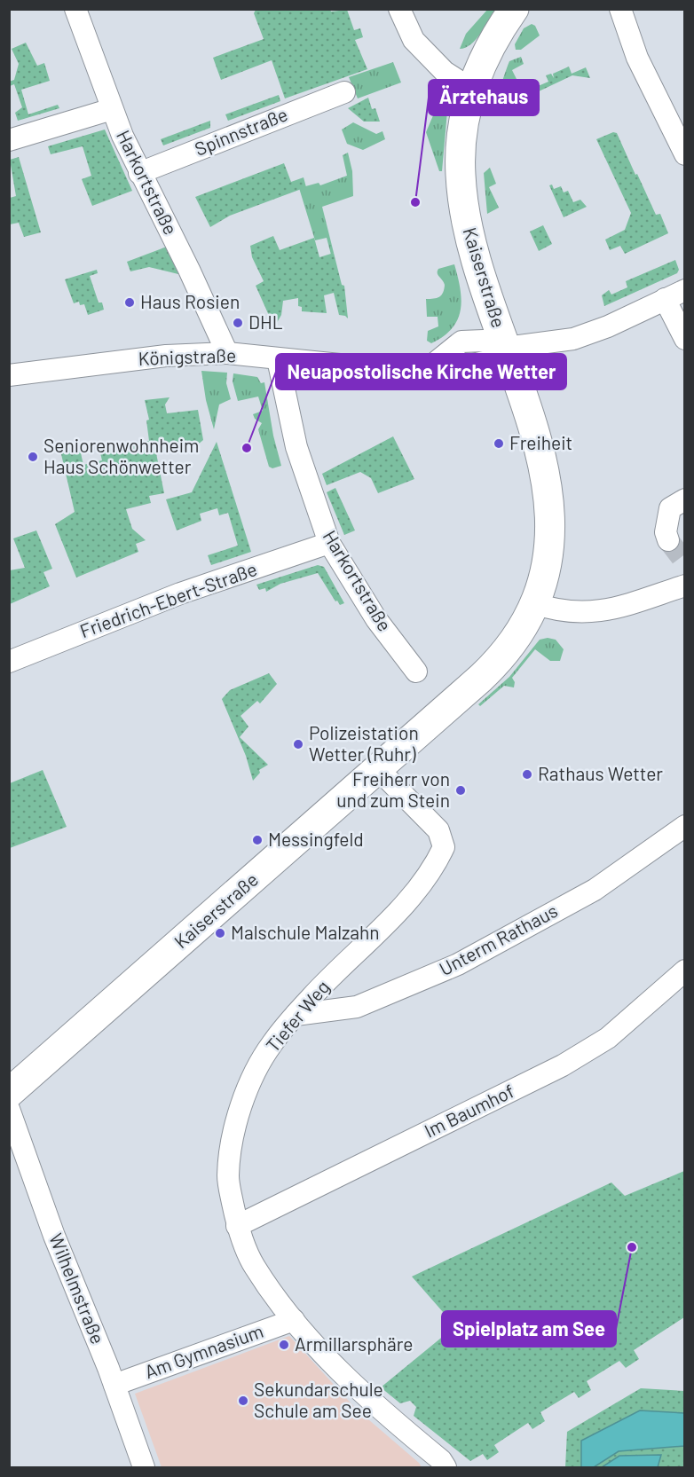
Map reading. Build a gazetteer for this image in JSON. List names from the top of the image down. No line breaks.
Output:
{"streets":{"main road":["Kaiserstraße"],"street":["Spinnstraße","Harkortstraße","Königstraße","Friedrich-Ebert-Straße","Unterm Rathaus","Tiefer Weg","Im Baumhof","Wilhelmstraße","Am Gymnasium"]},"crossings":[["Spinnstraße","Harkortstraße"],["Harkortstraße","Königstraße"],["Harkortstraße","Friedrich-Ebert-Straße"],["Kaiserstraße","Königstraße"],["Kaiserstraße","Tiefer Weg"],["Unterm Rathaus","Tiefer Weg"],["Tiefer Weg","Im Baumhof"],["Tiefer Weg","Am Gymnasium"],["Wilhelmstraße","Am Gymnasium"]],"places":["Ärztehaus","Haus Rosien","DHL","Freiheit","Neuapostolische Kirche Wetter","Seniorenwohnheim Haus Schönwetter","Polizeistation Wetter (Ruhr)","Rathaus Wetter","Freiherr von und zum Stein","Messingfeld","Malschule Malzahn","Spielplatz am See","Armillarsphäre","Sekundarschule Schule am See"]}
